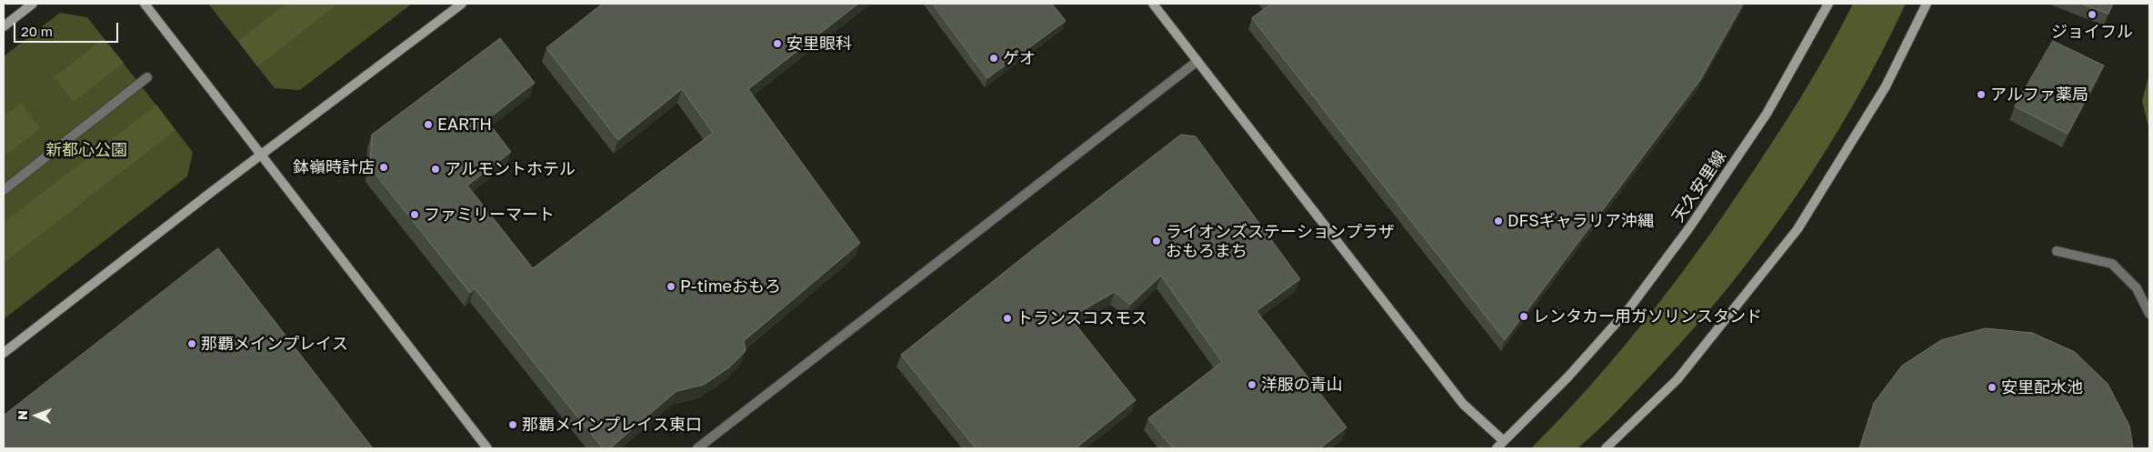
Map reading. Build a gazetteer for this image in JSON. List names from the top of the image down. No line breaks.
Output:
{"streets":{"street":["天久安里線"]},"parks":["新都心公園"],"places":["ジョイフル","安里眼科","ゲオ","アルファ薬局","EARTH","鉢嶺時計店","アルモントホテル","ファミリーマート","DFSギャラリア沖縄","ライオンズステーションプラザ おもろまち","P-timeおもろ","レンタカー用ガソリンスタンド","トランスコスモス","那覇メインプレイス","洋服の青山","安里配水池","那覇メインプレイス東口"],"scale_bar":"20 m","north":"left"}
